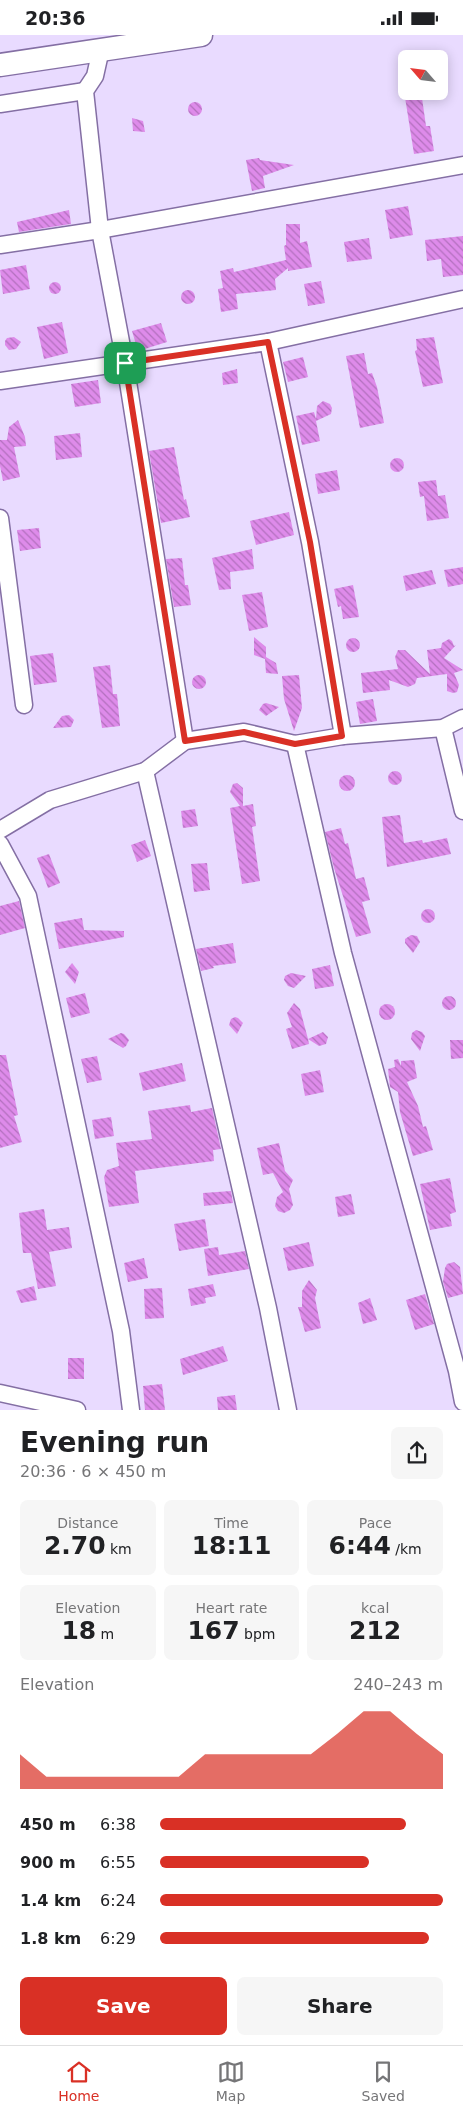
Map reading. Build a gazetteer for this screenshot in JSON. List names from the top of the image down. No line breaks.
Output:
{"north":"top left","page":{"status":"20:36","heading":["Evening run","20:36 · 6 × 450 m"],"stats":[["Distance","2.70 km"],["Time","18:11"],["Pace","6:44 /km"],["Elevation","18 m"],["Heart rate","167 bpm"],["kcal","212"]],"chart":["Elevation","240–243 m"],"list":[{"name":"450 m","note":"6:38"},{"name":"900 m","note":"6:55"},{"name":"1.4 km","note":"6:24"},{"name":"1.8 km","note":"6:29"}],"buttons":["Save","Share"],"tabs":["Home","Map","Saved"]}}
